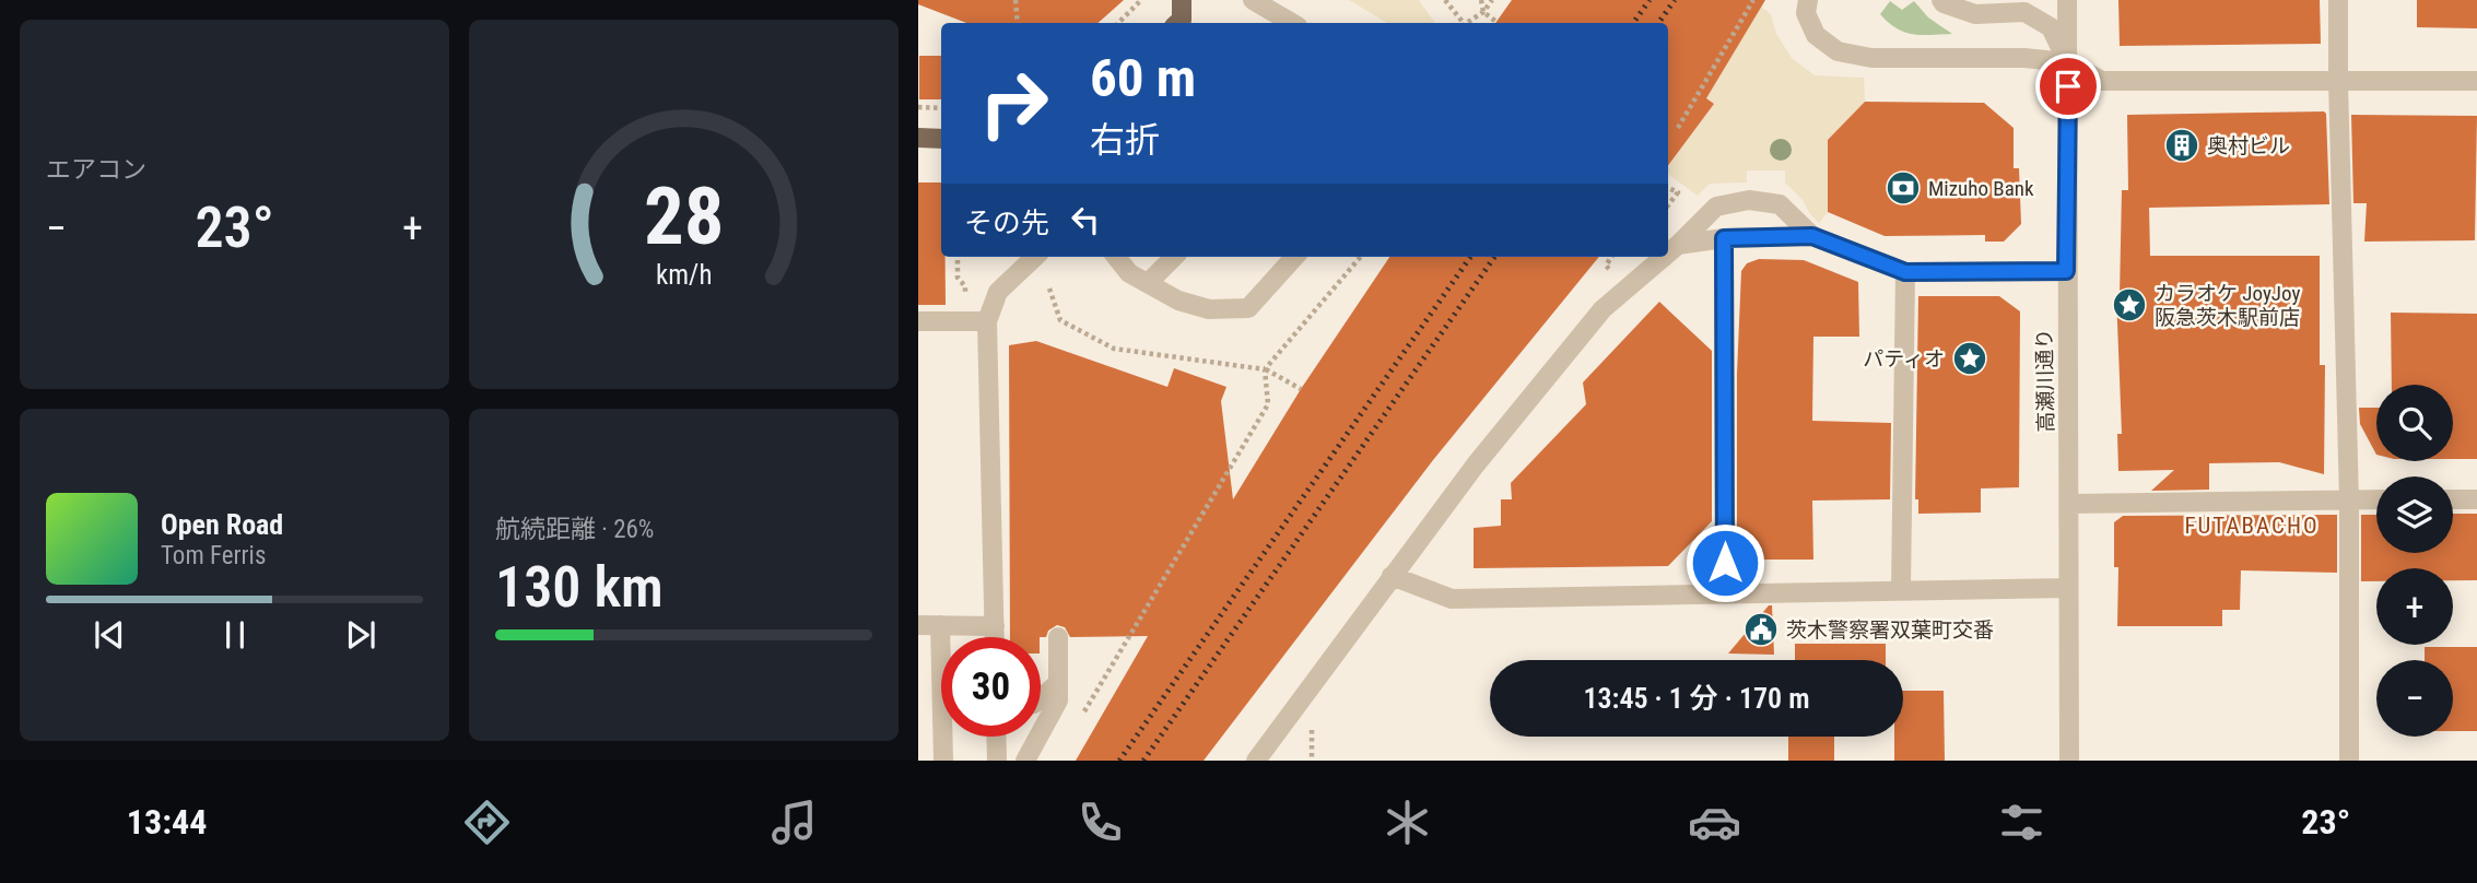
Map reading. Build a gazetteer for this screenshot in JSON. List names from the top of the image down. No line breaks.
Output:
{"streets":{"street":["高瀬川通り"]},"districts":["FUTABACHO"],"places":{"building":["奥村ビル"],"bank":["Mizuho Bank"],"place":["カラオケ JoyJoy 阪急茨木駅前店","パティオ"],"public building":["茨木警察署双葉町交番"]},"page":{"tile":["エアコン",["航続距離 · 26%","130 km"]],"turn":["60 m","右折"],"then":"その先","heat":["−","23°","+"],"map_buttons":["+","−"],"song":["Open Road","Tom Ferris"],"limit":"30","trip":"13:45 · 1 分 · 170 m","tabs":["13:44","23°"],"gauge":["28","km/h"]}}
